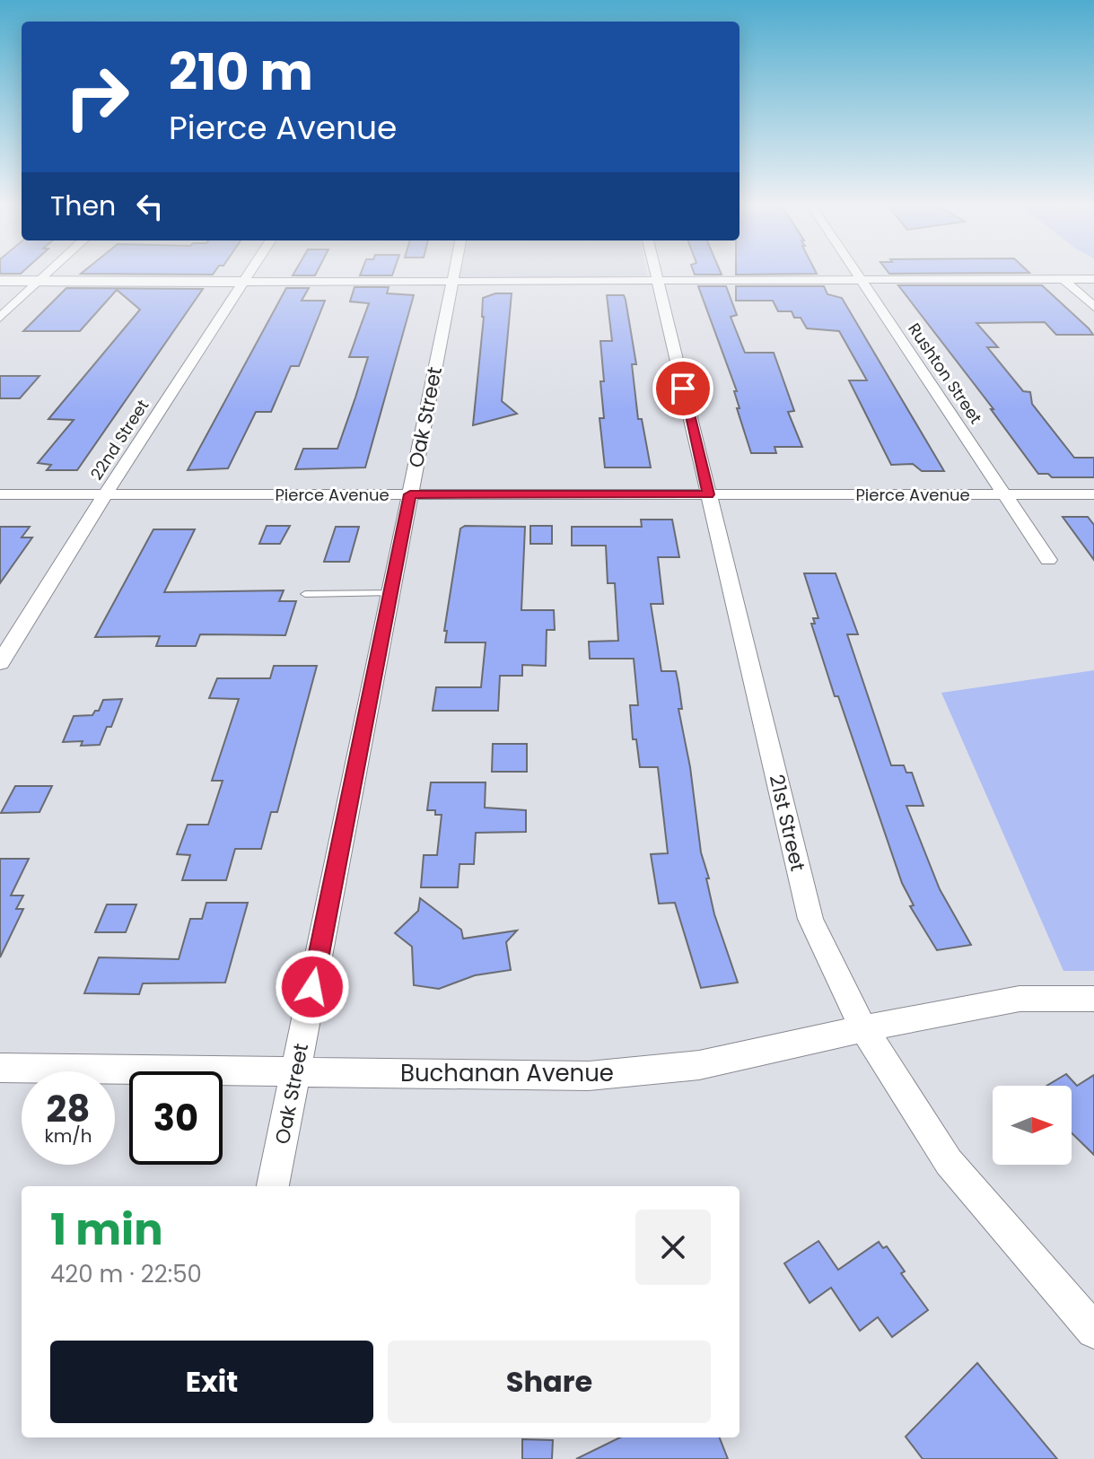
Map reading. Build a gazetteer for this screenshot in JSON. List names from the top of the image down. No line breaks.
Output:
{"streets":{"street":["Rushton Street","Oak Street","22nd Street","Pierce Avenue","21st Street","Buchanan Avenue"]},"crossings":[["Rushton Street","Pierce Avenue"],["Oak Street","Pierce Avenue"],["Oak Street","Buchanan Avenue"],["22nd Street","Pierce Avenue"],["Pierce Avenue","21st Street"],["21st Street","Buchanan Avenue"]],"north":"right","page":{"turn":["210 m","Pierce Avenue"],"then":"Then","speed":"28 km/h","limit":"30","heading":["1 min","420 m · 22:50"],"buttons":["Exit","Share"]}}
